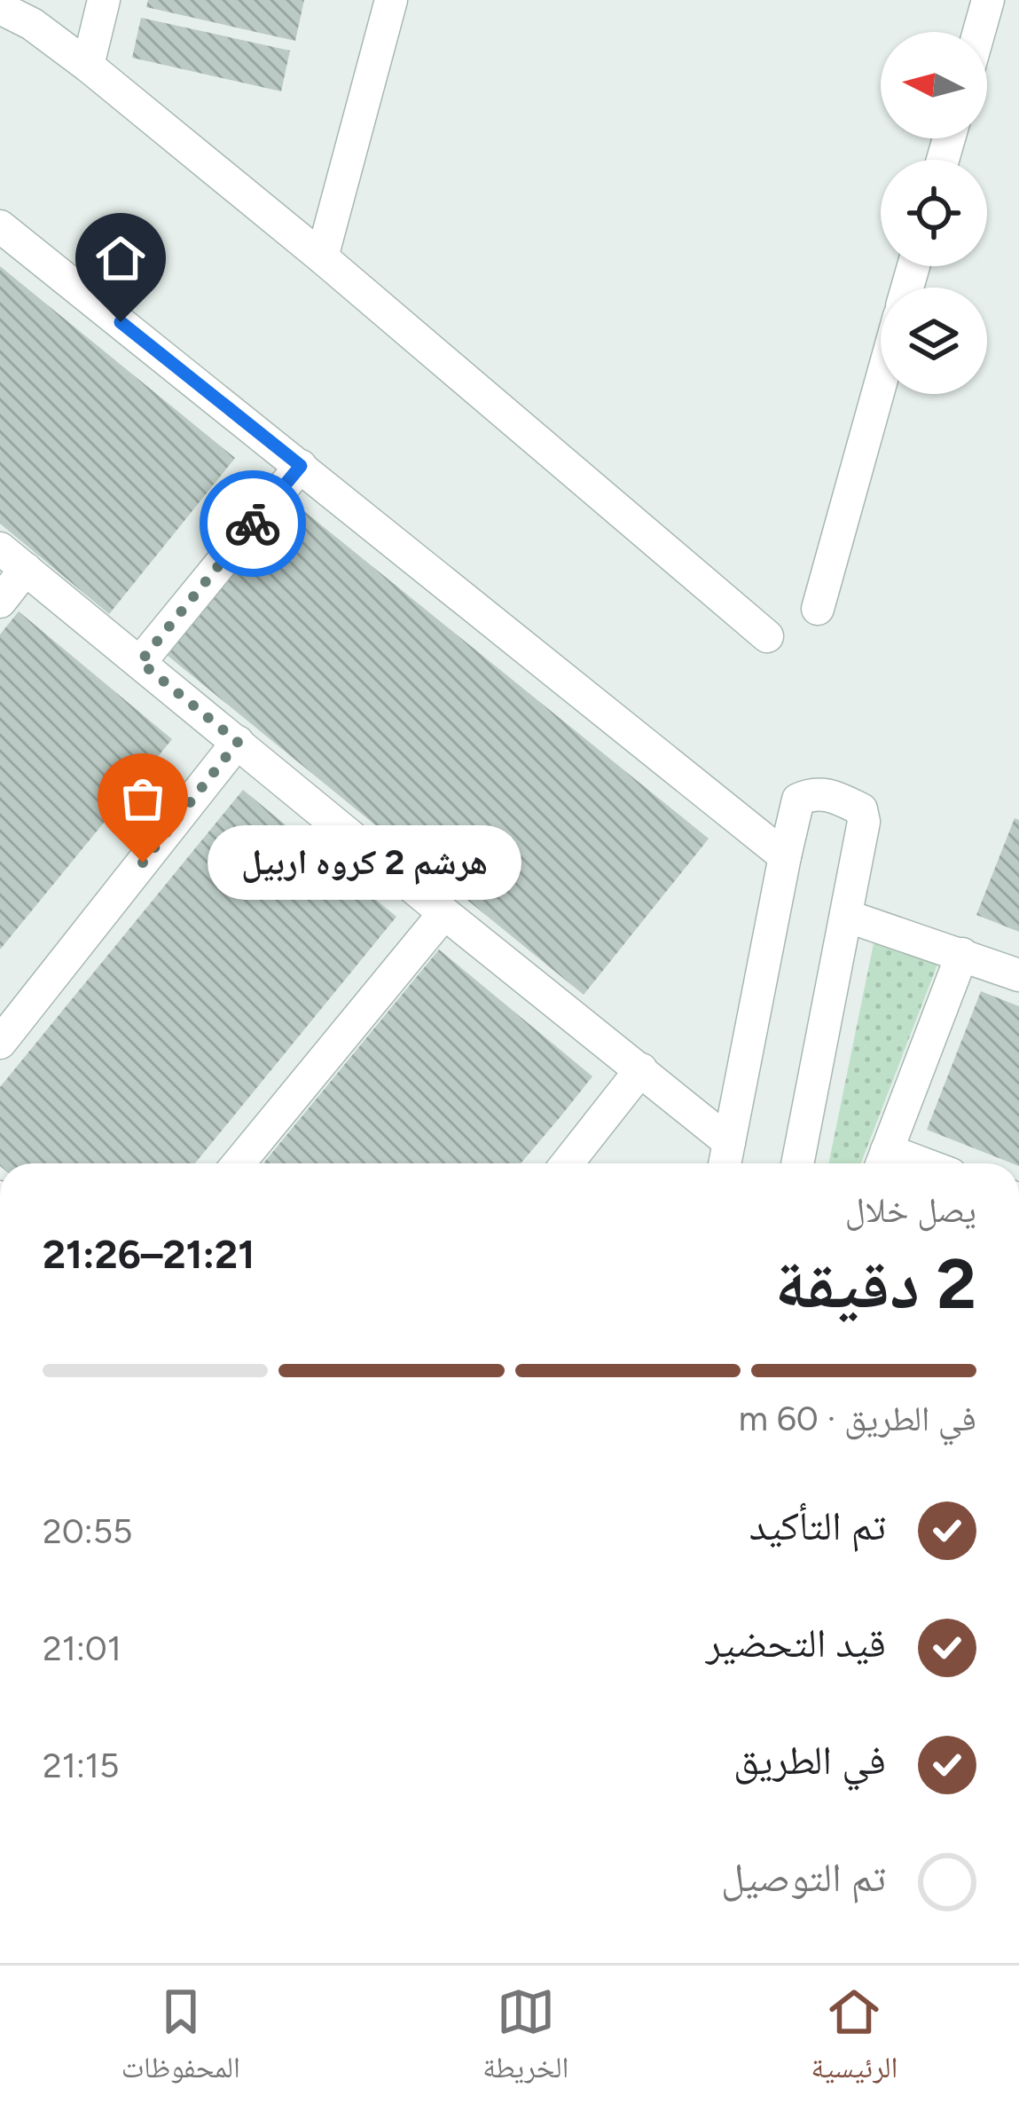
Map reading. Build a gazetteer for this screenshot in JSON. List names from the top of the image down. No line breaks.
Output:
{"places":["هرشم 2 كروه اربيل"],"north":"left","page":{"bubble":"هرشم 2 كروه اربيل","heading":["2 دقيقة","يصل خلال","21:21–21:26"],"bar":"في الطريق · 60 m","list":[["تم التأكيد","20:55"],["قيد التحضير","21:01"],["في الطريق","21:15"],"تم التوصيل"],"tabs":["الرئيسية","الخريطة","المحفوظات"]}}
